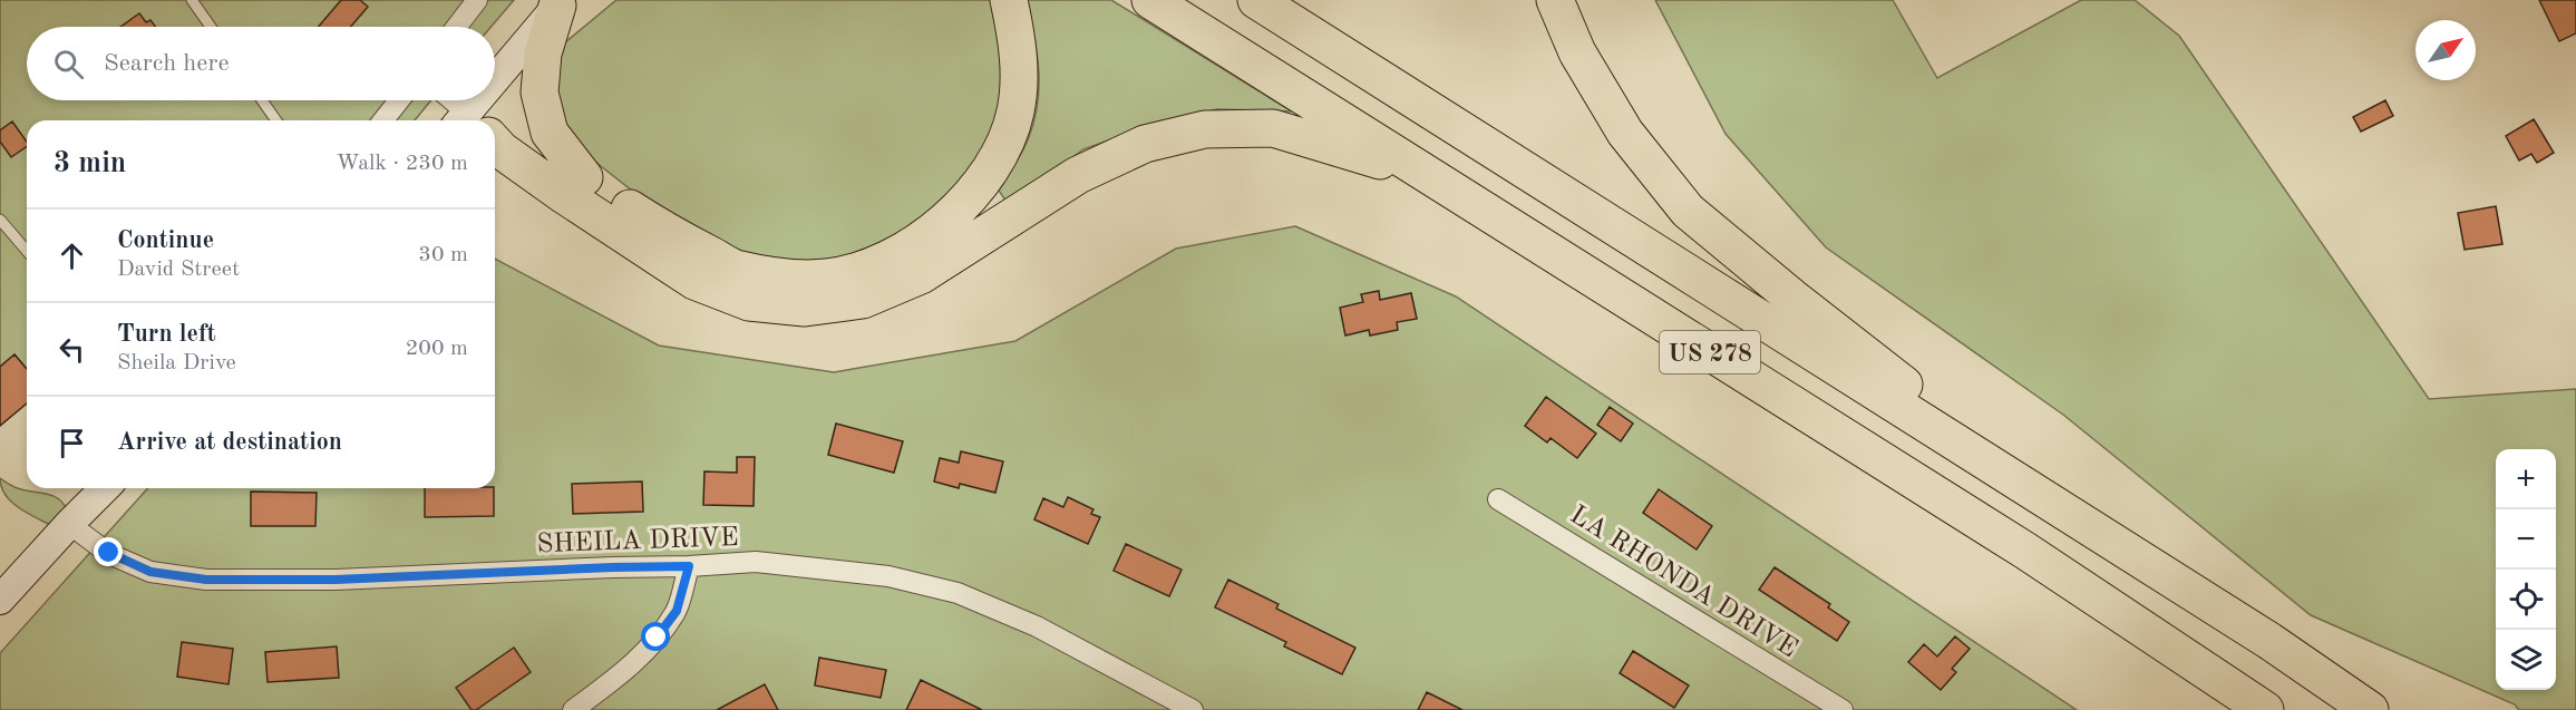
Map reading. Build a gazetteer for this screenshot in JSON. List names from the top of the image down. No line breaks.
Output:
{"streets":{"highway":["US 278"],"street":["SHEILA DRIVE","LA RHONDA DRIVE"]},"north":"top right","page":{"search":"Search here","heading":["3 min","Walk · 230 m"],"list":[["Continue","David Street","30 m"],["Turn left","Sheila Drive","200 m"],"Arrive at destination"],"map_buttons":["+","−"]}}
